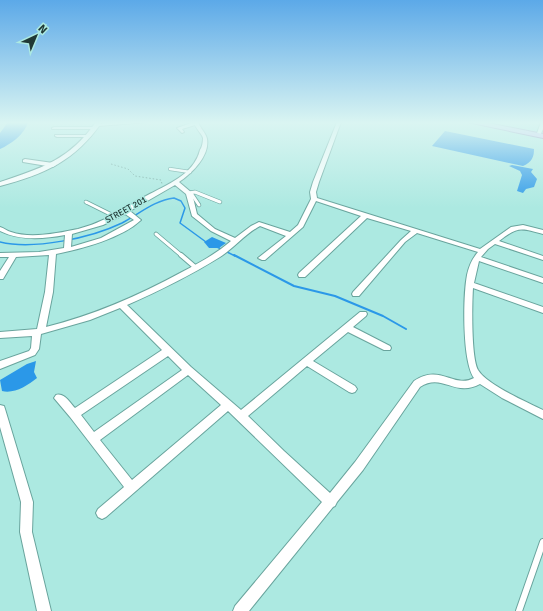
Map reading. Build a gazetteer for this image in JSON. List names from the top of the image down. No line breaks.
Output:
{"streets":{"street":["STREET 201"]},"north":"top right"}
